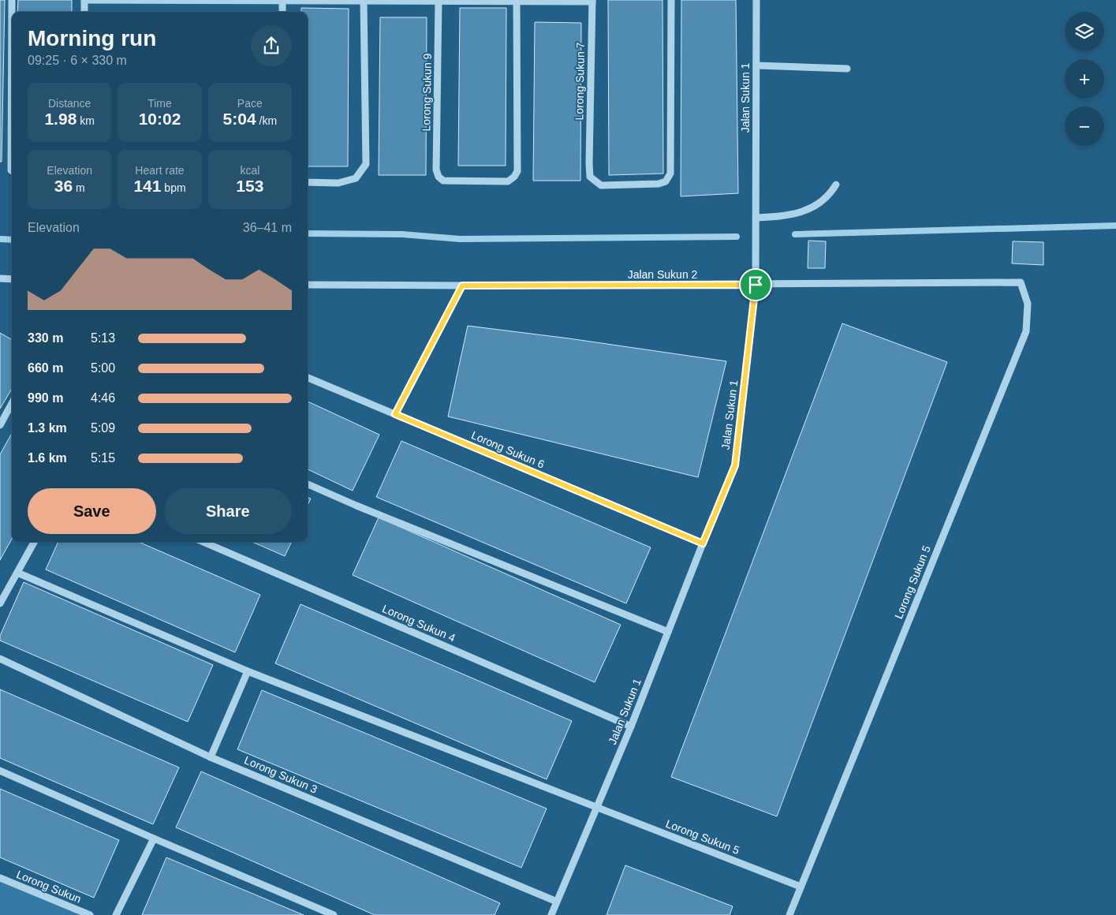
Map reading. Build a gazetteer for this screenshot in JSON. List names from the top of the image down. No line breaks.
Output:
{"streets":{"street":["Lorong Sukun 7","Lorong Sukun 9","Jalan Sukun 1","Jalan Sukun 2","Lorong Sukun 6","Lorong Sukun 5","Lorong Sukun 4","Lorong Sukun 3","Lorong Sukun"]},"crossings":[["Jalan Sukun 1","Jalan Sukun 2"],["Jalan Sukun 1","Lorong Sukun 6"],["Jalan Sukun 1","Lorong Sukun 5"],["Jalan Sukun 1","Lorong Sukun 4"],["Jalan Sukun 1","Lorong Sukun 3"],["Jalan Sukun 2","Lorong Sukun 5"]],"page":{"map_buttons":["+","−"],"heading":["Morning run","09:25 · 6 × 330 m"],"stats":[["Distance","1.98 km"],["Time","10:02"],["Pace","5:04 /km"],["Elevation","36 m"],["Heart rate","141 bpm"],["kcal","153"]],"chart":["Elevation","36–41 m"],"list":[{"name":"330 m","note":"5:13"},{"name":"660 m","note":"5:00"},{"name":"990 m","note":"4:46"},{"name":"1.3 km","note":"5:09"},{"name":"1.6 km","note":"5:15"}],"buttons":["Save","Share"]}}
